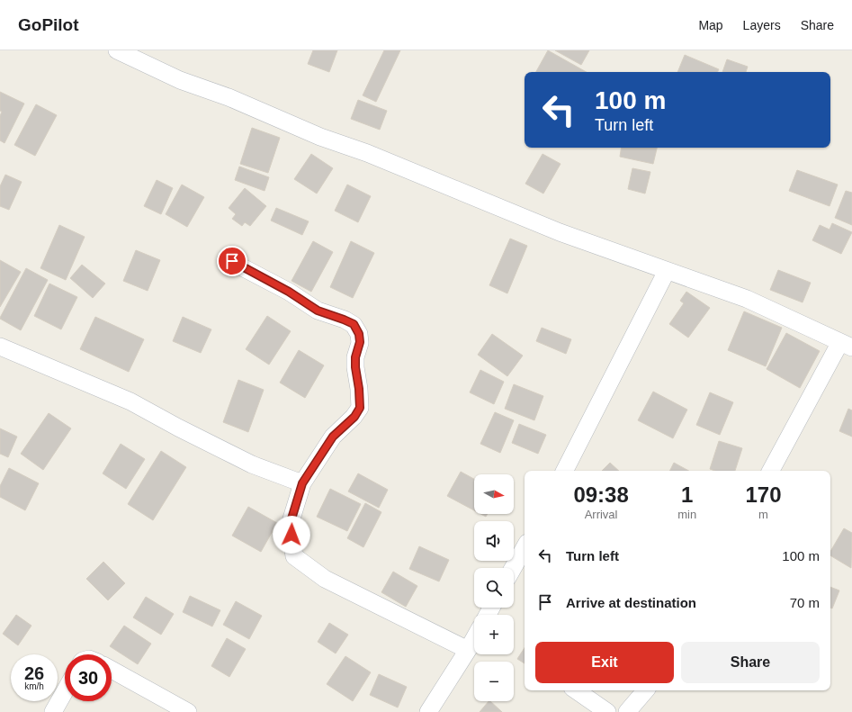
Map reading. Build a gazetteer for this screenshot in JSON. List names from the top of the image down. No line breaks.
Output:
{"north":"right","page":{"header":"GoPilot","nav":["Map","Layers","Share"],"turn":["100 m","Turn left"],"eta":["09:38","Arrival","1","min","170","m"],"map_buttons":["+","−"],"list":[{"name":"Turn left","value":"100 m"},{"name":"Arrive at destination","value":"70 m"}],"buttons":["Exit","Share"],"speed":"26 km/h","limit":"30"}}
